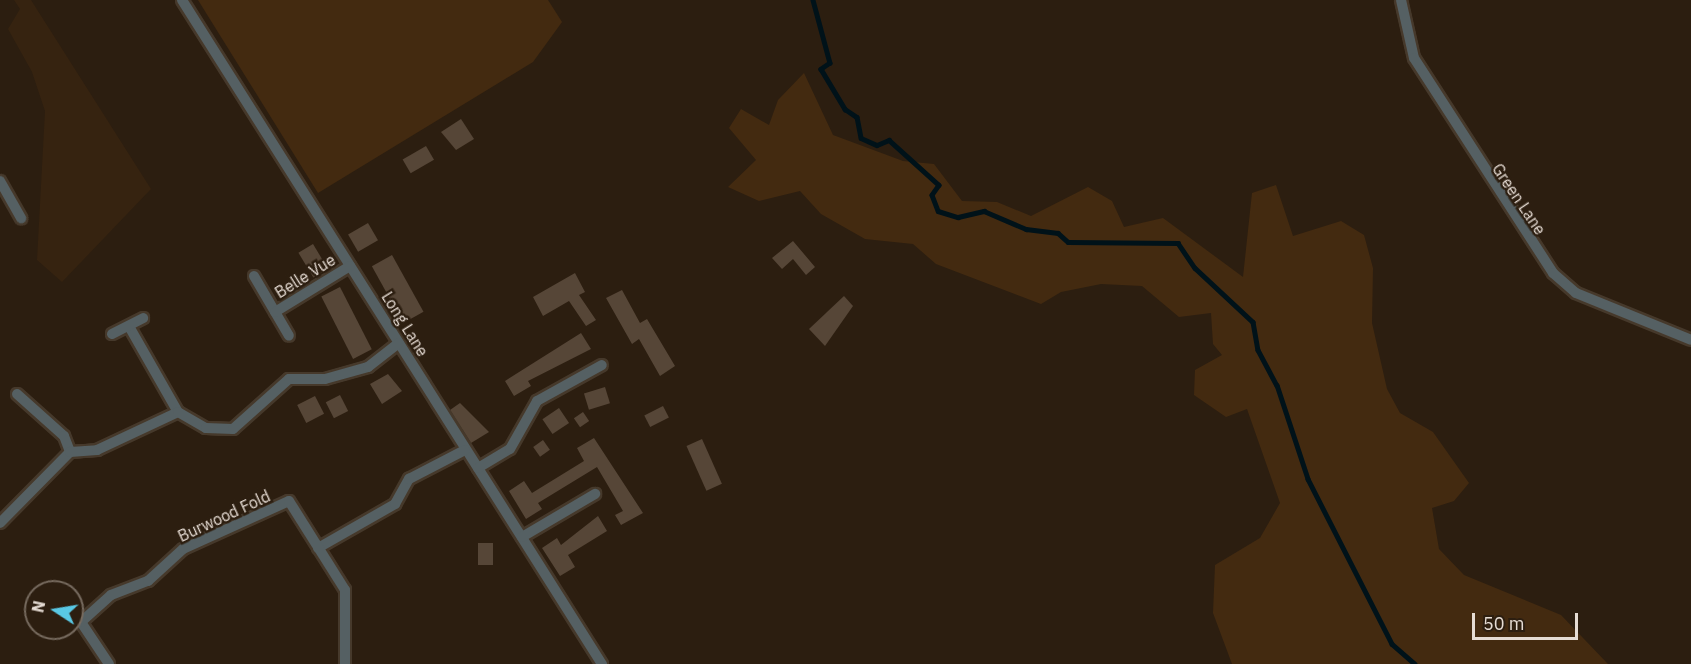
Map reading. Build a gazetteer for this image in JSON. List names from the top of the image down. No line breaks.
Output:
{"streets":{"street":["Green Lane","Belle Vue","Long Lane","Burwood Fold"]},"crossings":[["Belle Vue","Long Lane"]],"scale_bar":"50 m","north":"left"}
